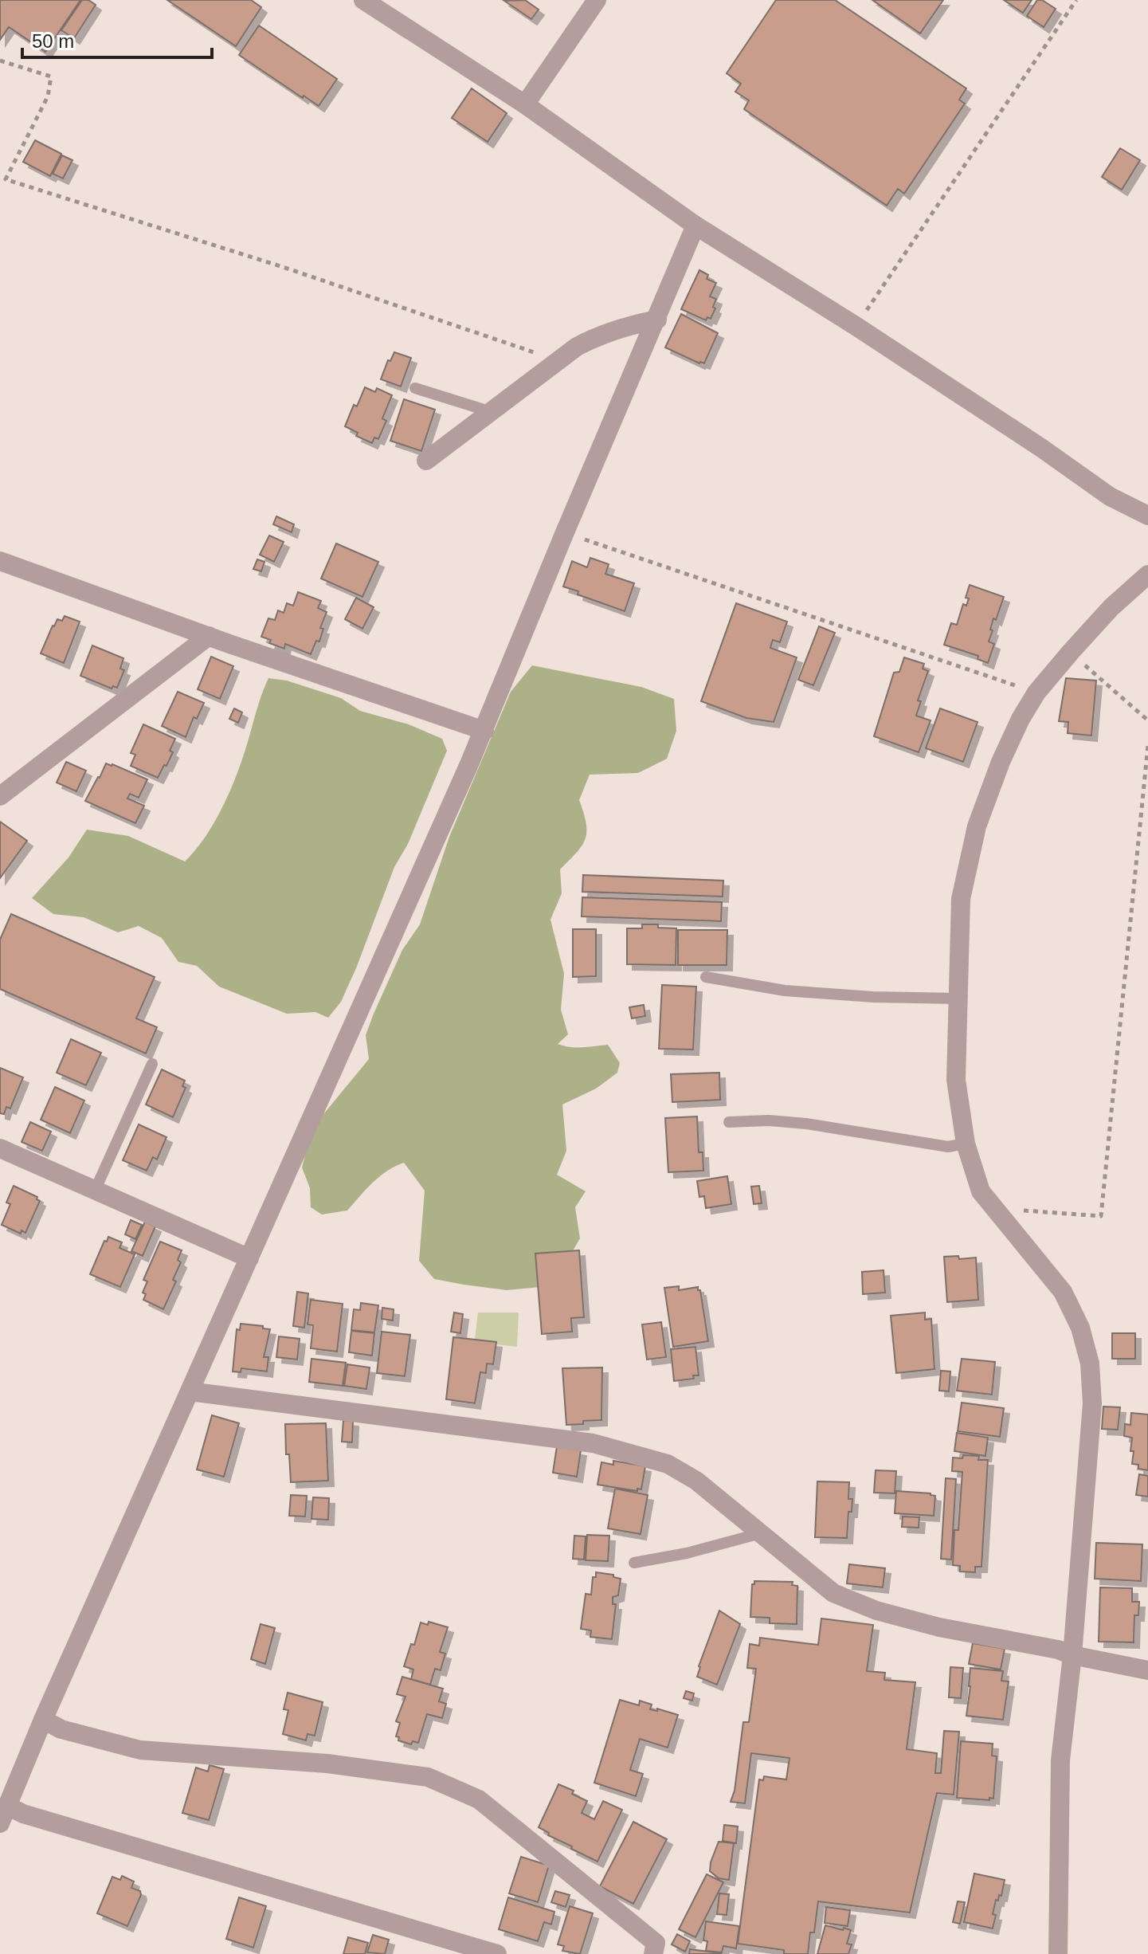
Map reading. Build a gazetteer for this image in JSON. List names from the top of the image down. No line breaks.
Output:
{"scale_bar":"50 m"}
